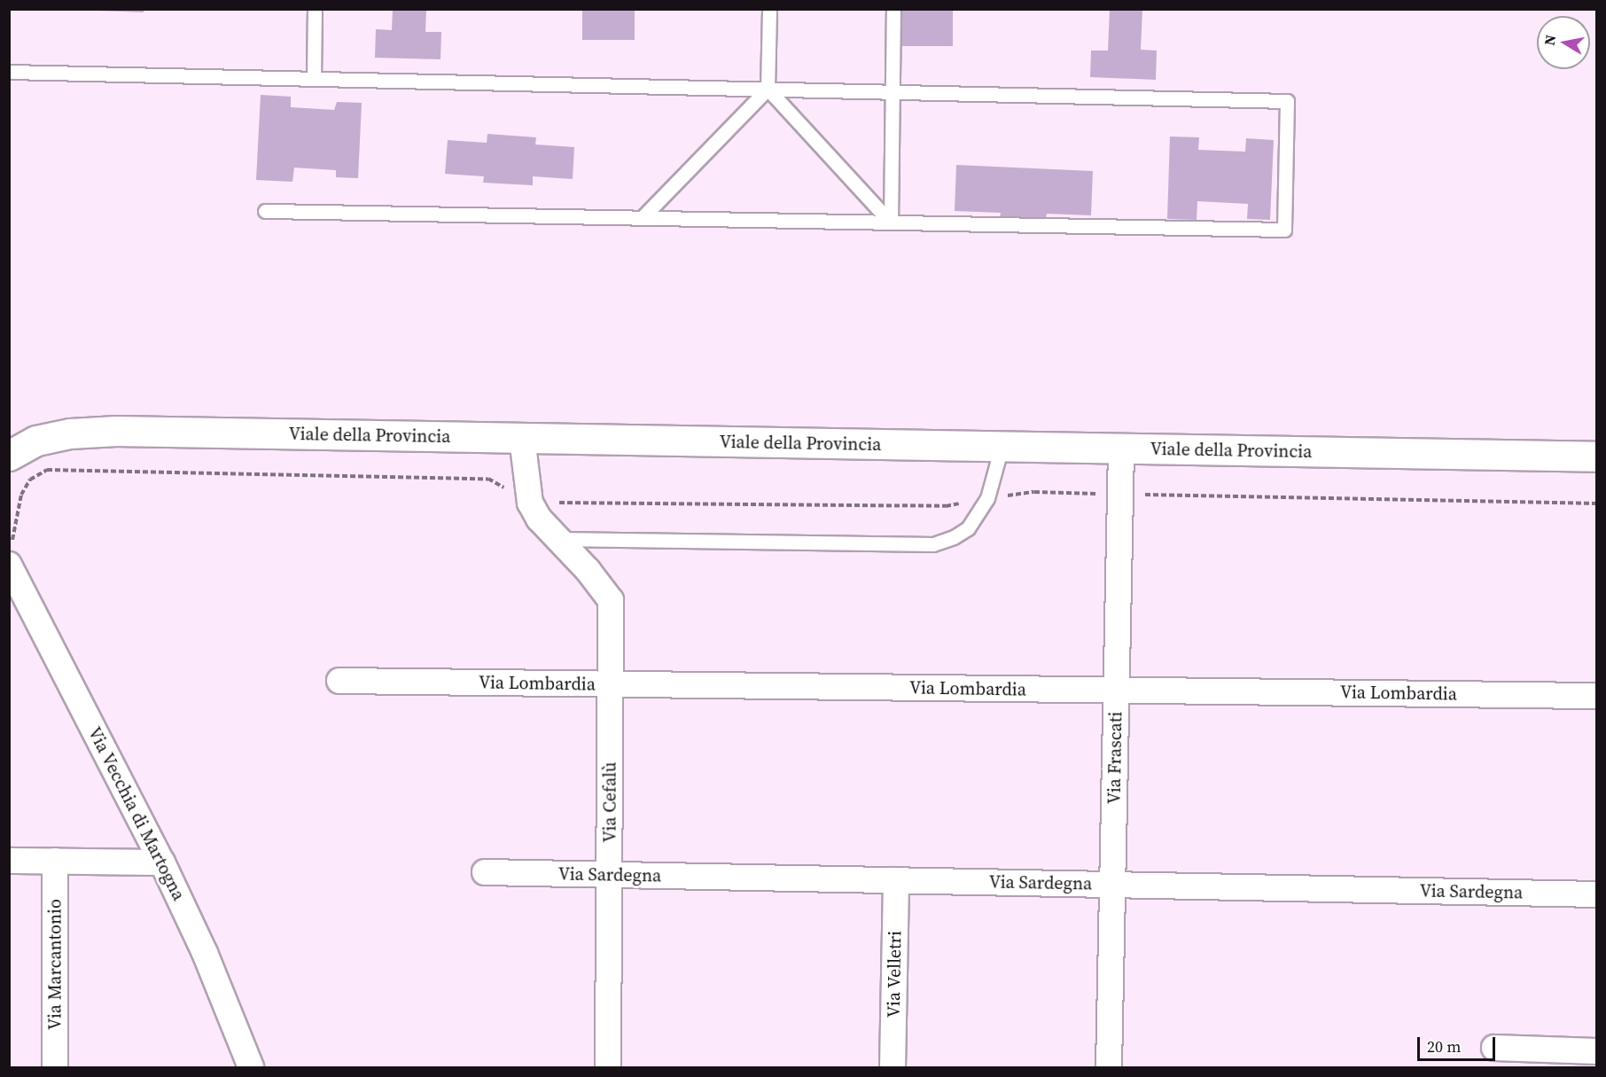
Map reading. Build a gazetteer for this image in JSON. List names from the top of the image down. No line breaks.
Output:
{"streets":{"street":["Viale della Provincia","Via Lombardia","Via Frascati","Via Cefalù","Via Vecchia di Martogna","Via Sardegna","Via Marcantonio","Via Velletri"]},"crossings":[["Viale della Provincia","Via Frascati"],["Via Lombardia","Via Frascati"],["Via Lombardia","Via Cefalù"],["Via Frascati","Via Sardegna"],["Via Cefalù","Via Sardegna"],["Via Sardegna","Via Velletri"]],"scale_bar":"20 m","north":"left"}
